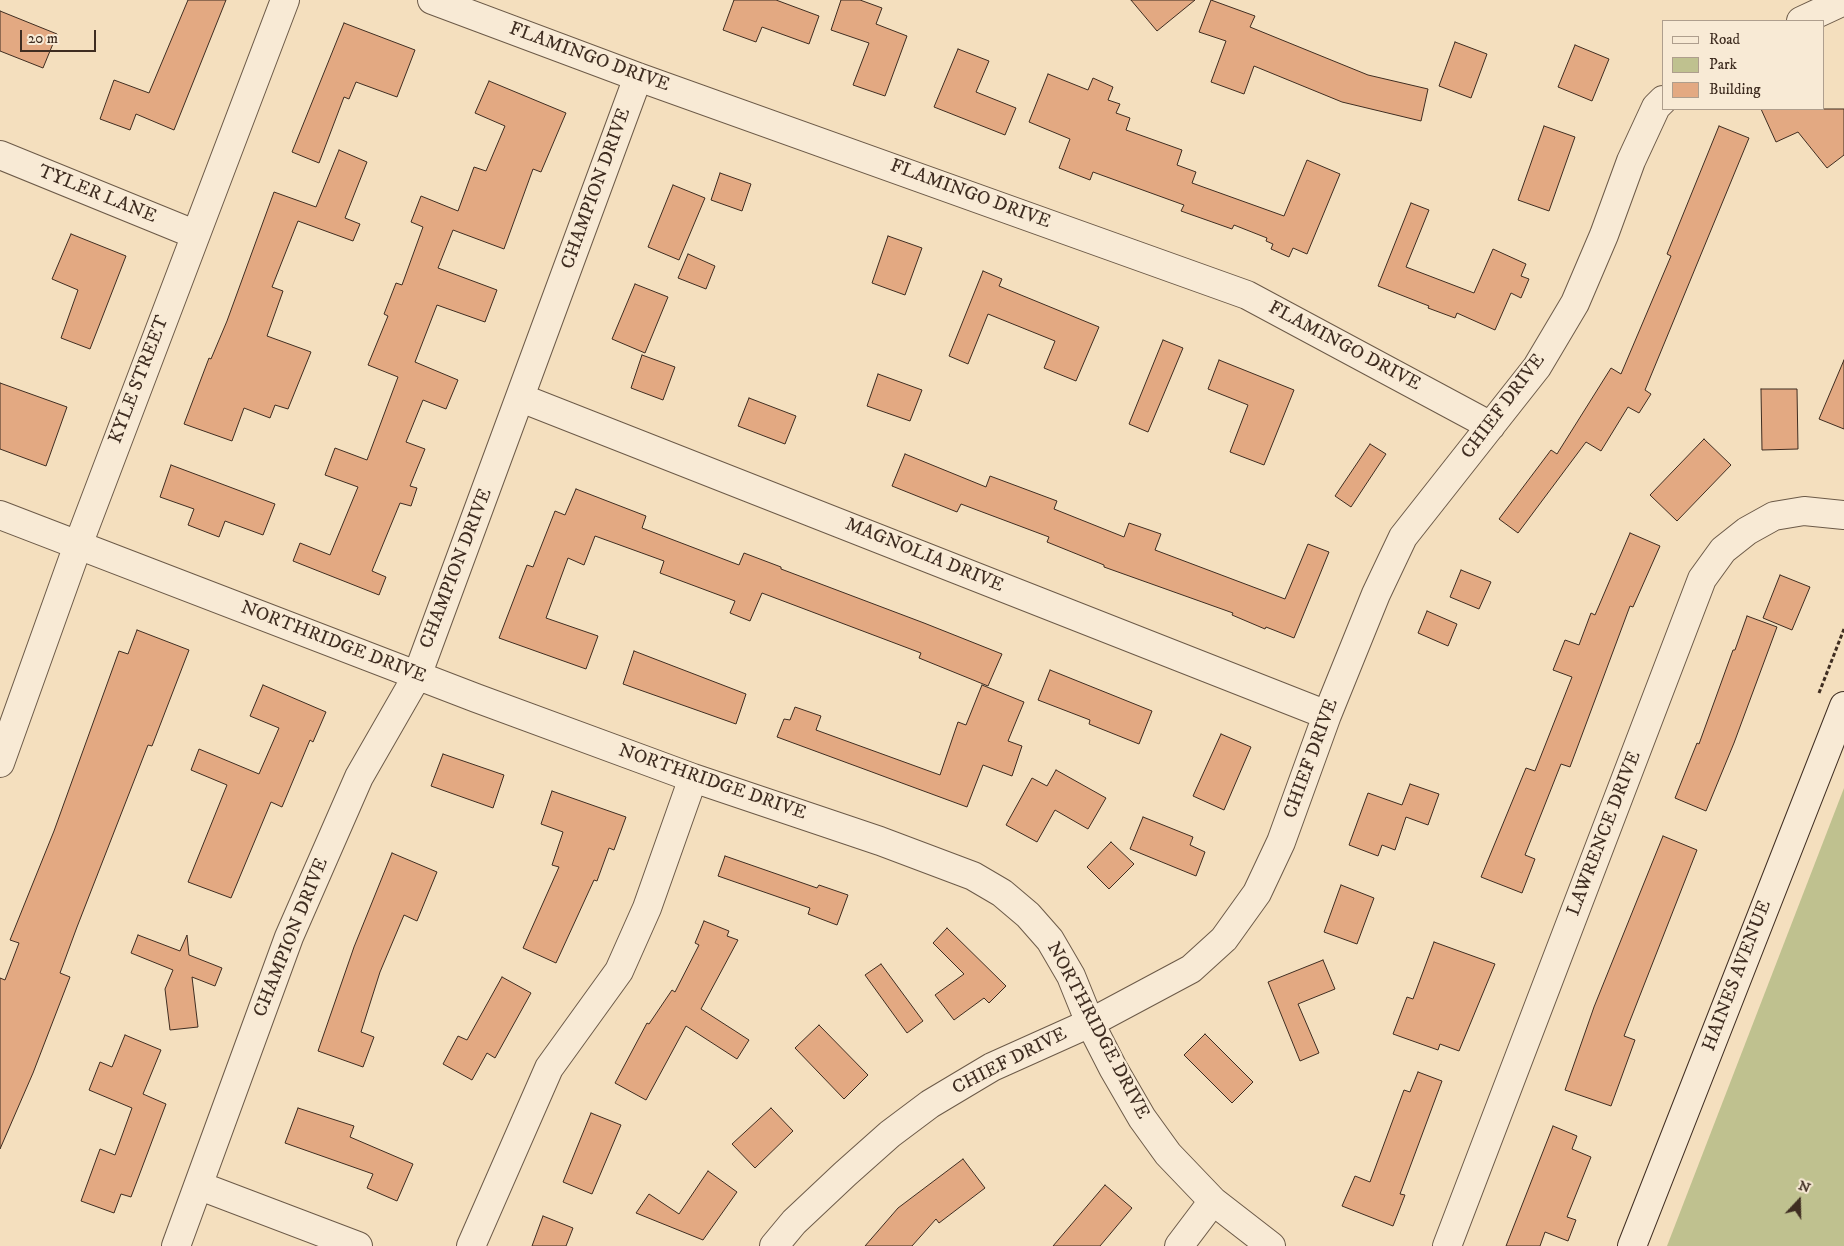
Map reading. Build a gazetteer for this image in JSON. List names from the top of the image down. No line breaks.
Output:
{"streets":{"street":["FLAMINGO DRIVE","CHAMPION DRIVE","TYLER LANE","KYLE STREET","CHIEF DRIVE","MAGNOLIA DRIVE","NORTHRIDGE DRIVE","LAWRENCE DRIVE","HAINES AVENUE"]},"crossings":[["FLAMINGO DRIVE","CHAMPION DRIVE"],["FLAMINGO DRIVE","CHIEF DRIVE"],["CHAMPION DRIVE","MAGNOLIA DRIVE"],["CHAMPION DRIVE","NORTHRIDGE DRIVE"],["TYLER LANE","KYLE STREET"],["KYLE STREET","NORTHRIDGE DRIVE"],["CHIEF DRIVE","MAGNOLIA DRIVE"],["CHIEF DRIVE","NORTHRIDGE DRIVE"]],"legend":["Road","Park","Building"],"scale_bar":"20 m","north":"top"}
